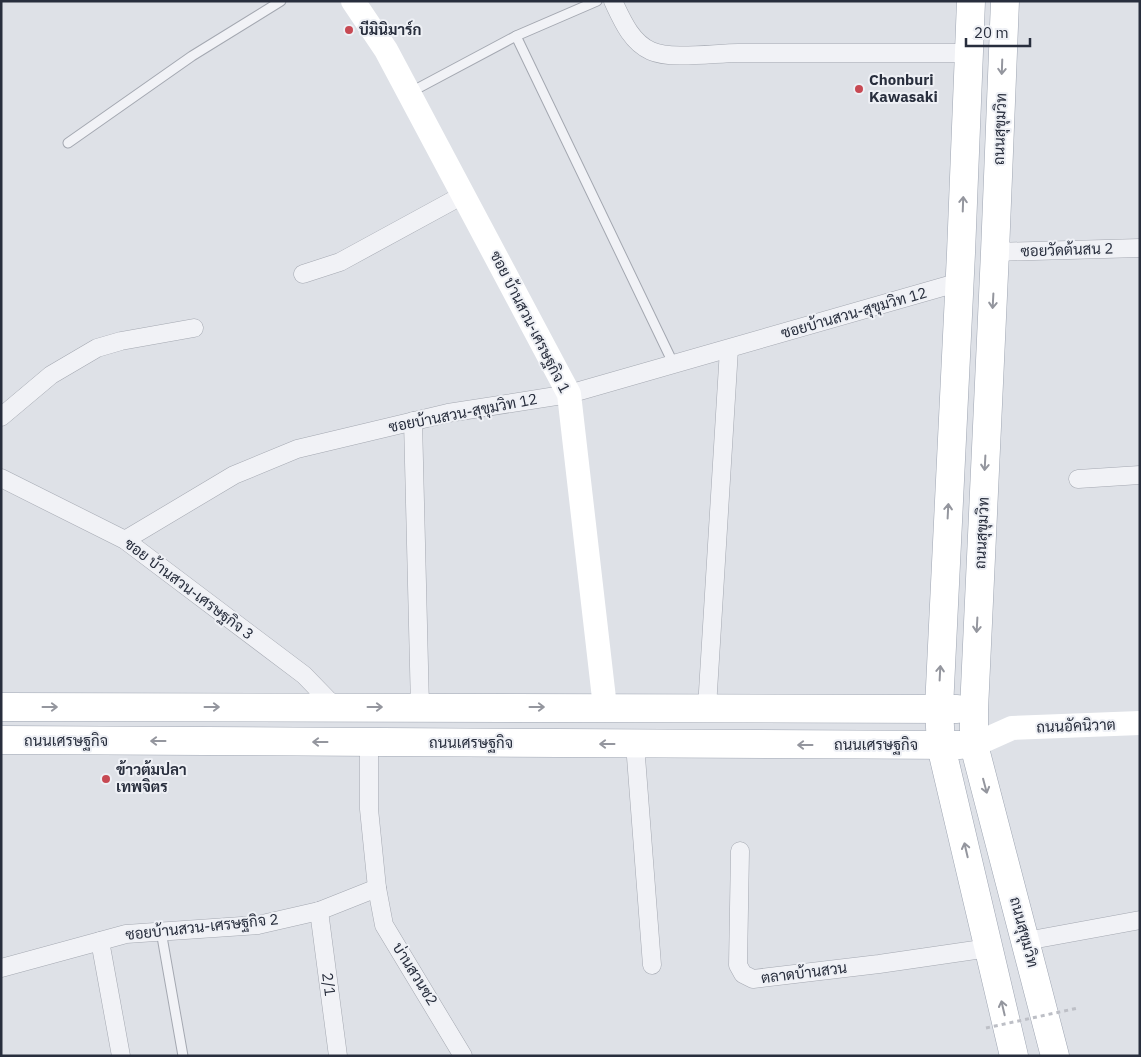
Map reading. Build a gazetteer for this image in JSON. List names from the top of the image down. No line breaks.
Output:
{"streets":{"main road":["ถนนสุขุมวิท","ถนนเศรษฐกิจ"],"street":["ซอยวัดต้นสน 2","ซอยบ้านสวน-สุขุมวิท 12","ซอย บ้านสวน-เศรษฐกิจ 1","ซอย บ้านสวน-เศรษฐกิจ 3","ถนนอัคนิวาต","ซอยบ้านสวน-เศรษฐกิจ 2","ตลาดบ้านสวน","บ่านสวนซ2","2/1"]},"crossings":[["ถนนสุขุมวิท","ซอยวัดต้นสน 2"],["ถนนสุขุมวิท","ถนนอัคนิวาต"],["ถนนสุขุมวิท","ถนนเศรษฐกิจ"],["ซอยบ้านสวน-สุขุมวิท 12","ซอย บ้านสวน-เศรษฐกิจ 1"],["ซอยบ้านสวน-สุขุมวิท 12","ซอย บ้านสวน-เศรษฐกิจ 3"],["ถนนอัคนิวาต","ถนนเศรษฐกิจ"],["ซอยบ้านสวน-เศรษฐกิจ 2","บ่านสวนซ2"],["ซอยบ้านสวน-เศรษฐกิจ 2","2/1"]],"places":["บีมินิมาร์ก","Chonburi Kawasaki","ข้าวต้มปลา เทพจิตร"],"scale_bar":"20 m"}
